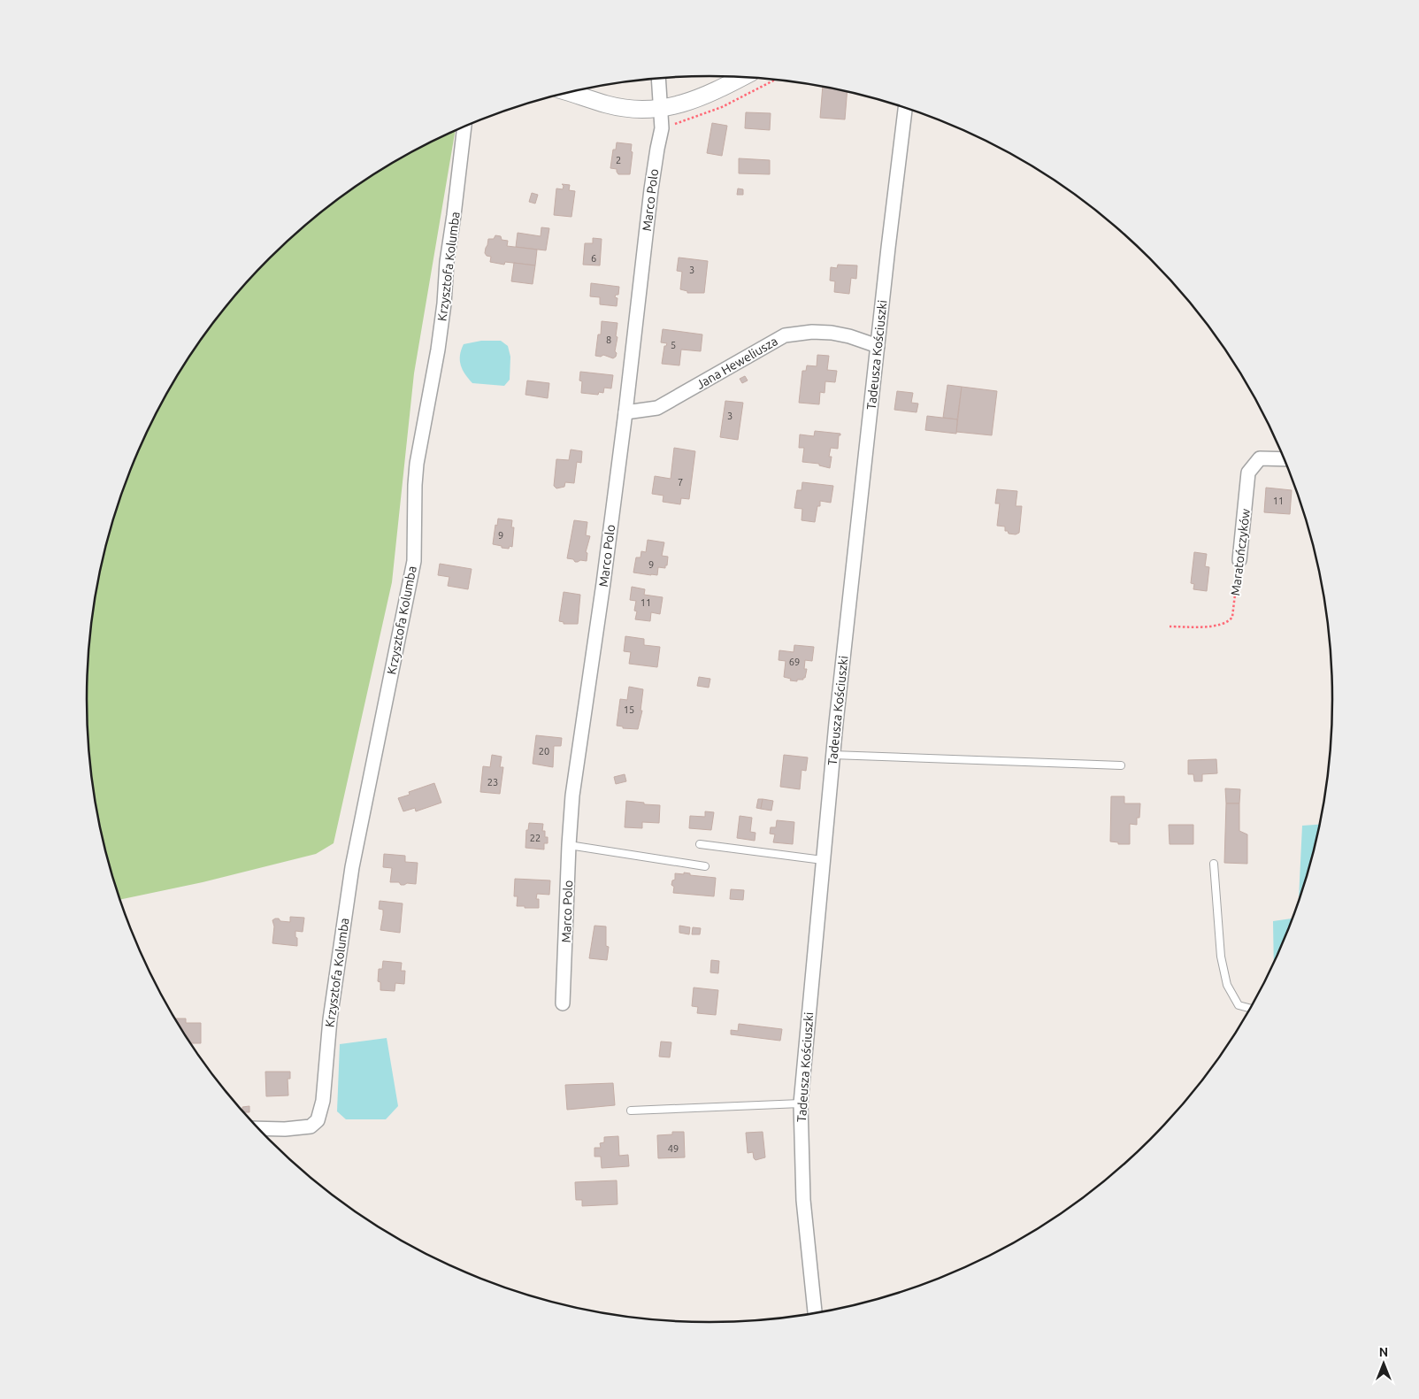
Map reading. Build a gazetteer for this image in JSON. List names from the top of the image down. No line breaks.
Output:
{"streets":{"street":["Marco Polo","Krzysztofa Kolumba","Tadeusza Kościuszki","Jana Heweliusza","Maratończyków"]},"crossings":[["Marco Polo","Jana Heweliusza"],["Tadeusza Kościuszki","Jana Heweliusza"]],"house_numbers":["2","6","3","8","5","3","7","11","9","9","11","69","15","20","23","22","49"],"north":"top"}
